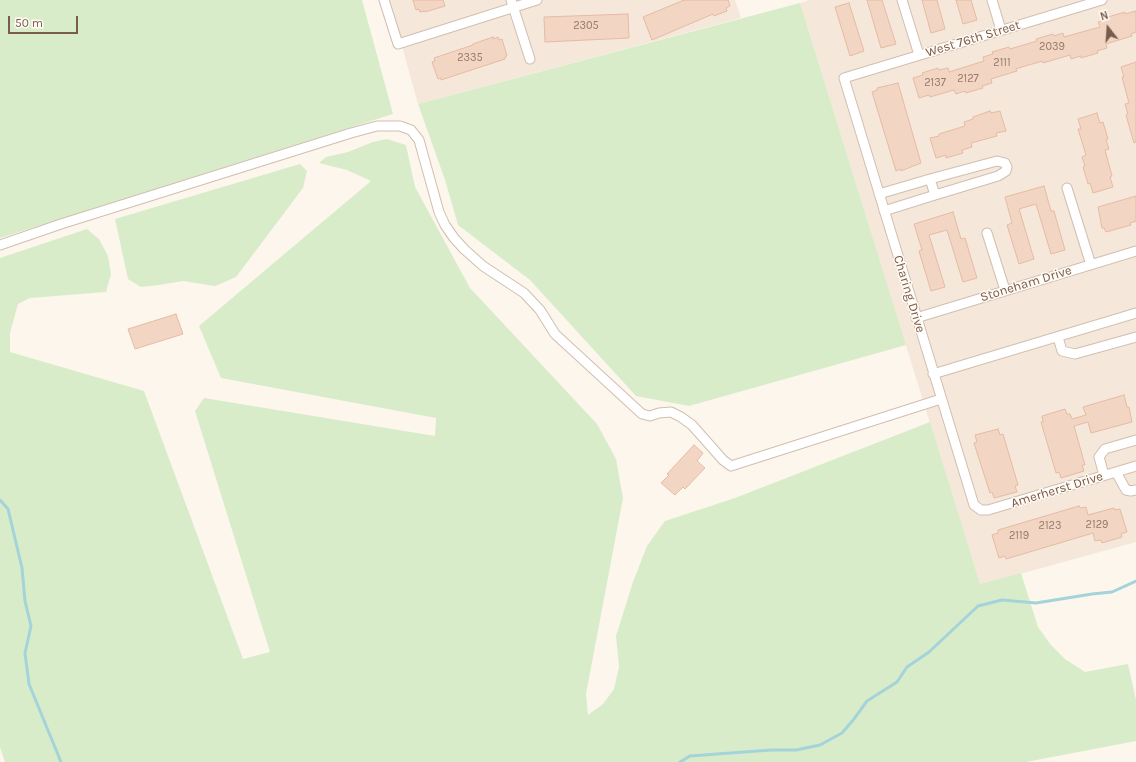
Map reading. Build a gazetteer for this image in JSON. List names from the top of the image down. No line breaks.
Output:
{"streets":{"street":["West 76th Street","Stoneham Drive","Charing Drive","Amerherst Drive"]},"crossings":[["West 76th Street","Charing Drive"],["Stoneham Drive","Charing Drive"],["Charing Drive","Amerherst Drive"]],"house_numbers":["2305","2039","2335","2111","2127","2137","2129","2123","2119"],"scale_bar":"50 m","north":"top"}
